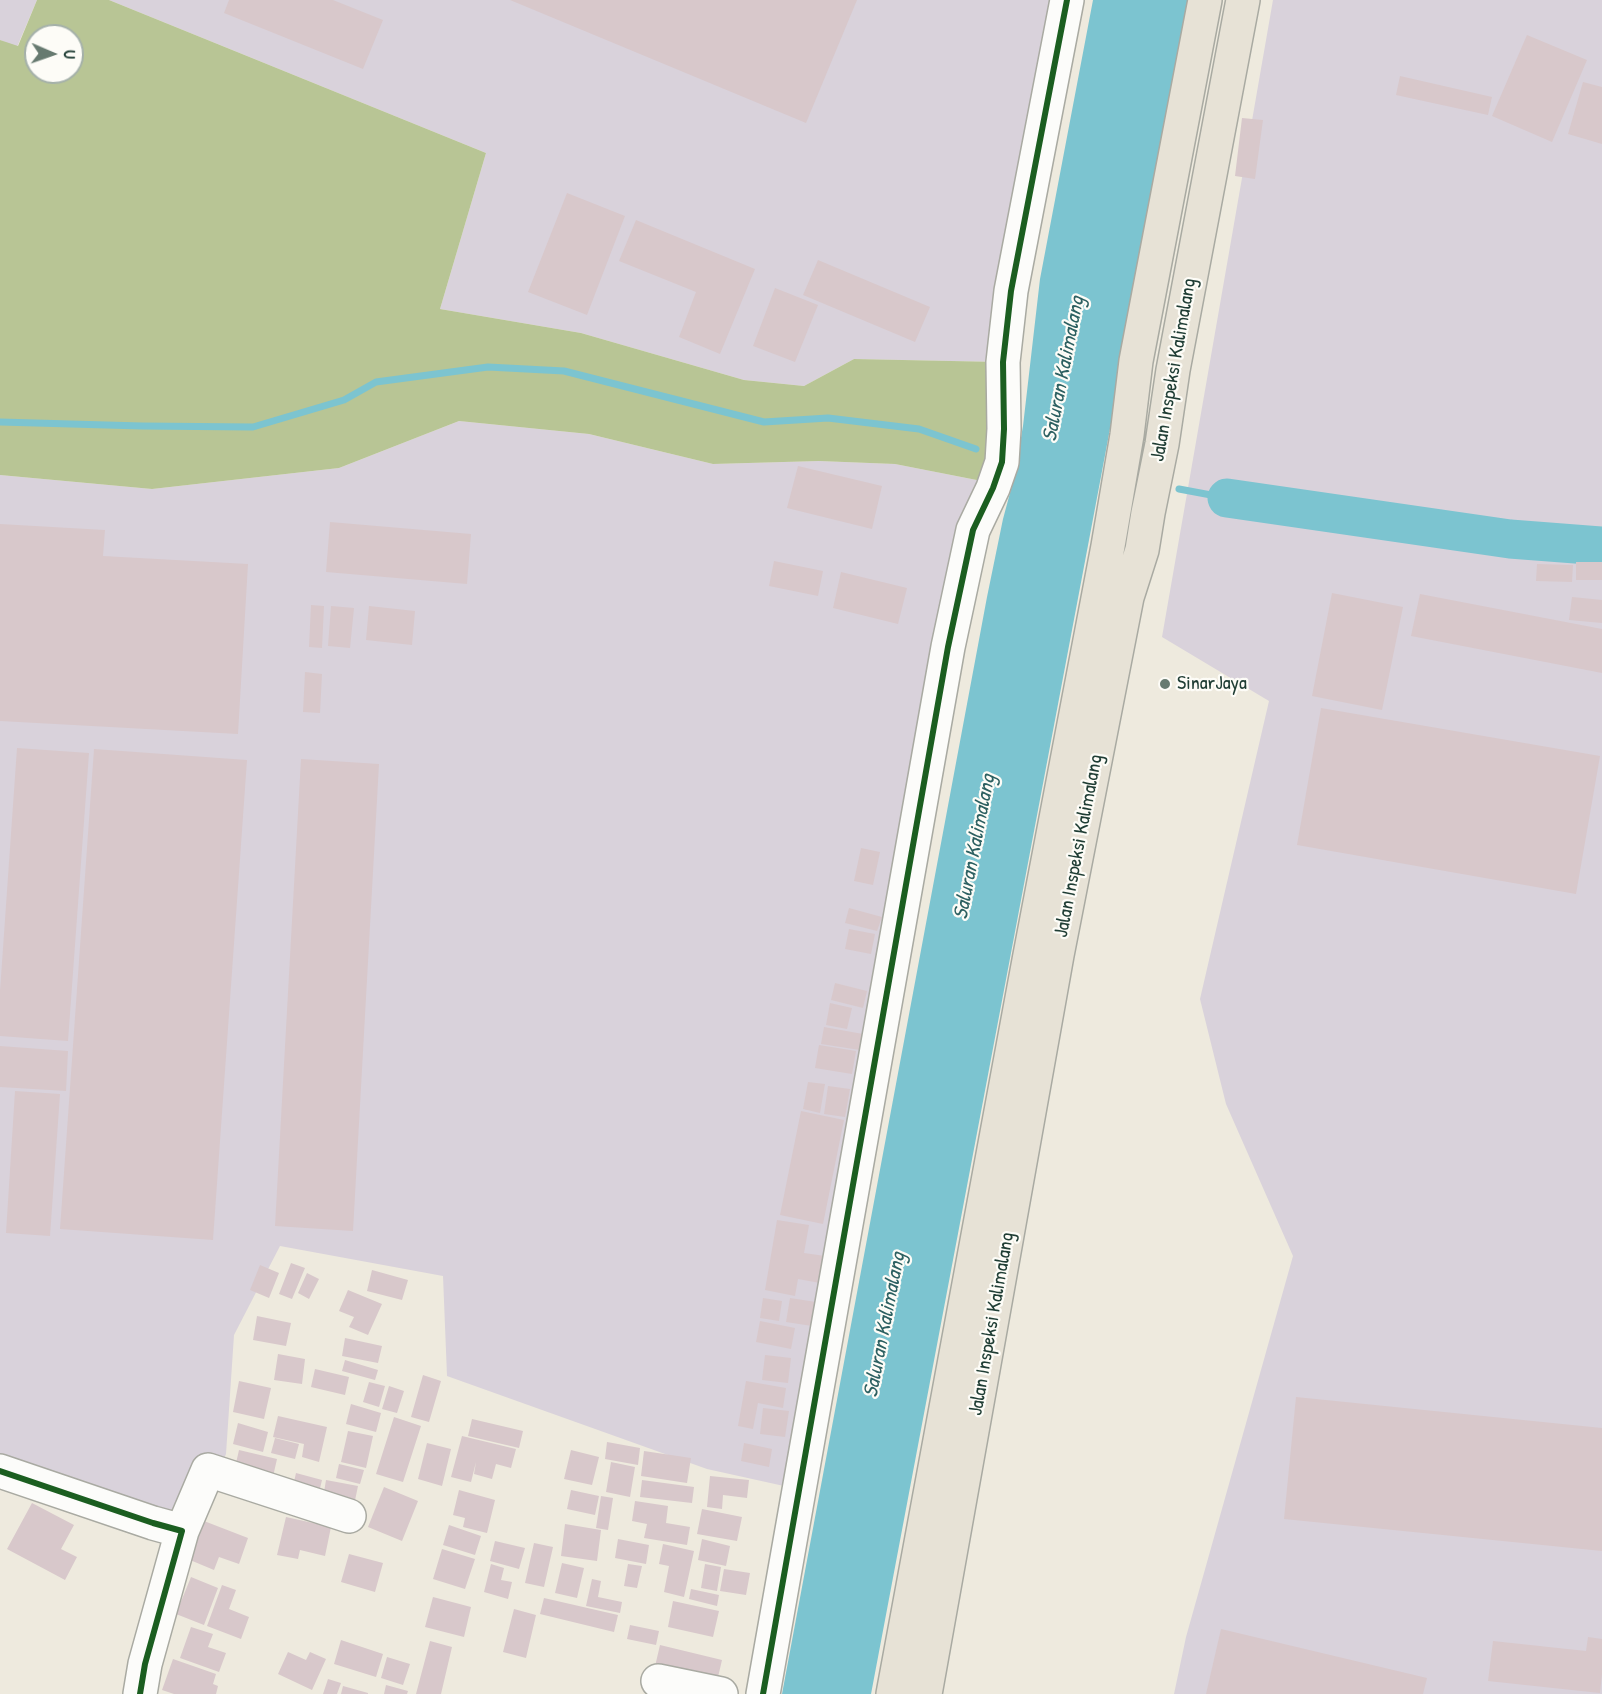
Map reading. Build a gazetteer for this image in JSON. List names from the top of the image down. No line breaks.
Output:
{"streets":{"main road":["Jalan Inspeksi Kalimalang"]},"water":["Saluran Kalimalang"],"places":["SinarJaya"],"north":"right"}
